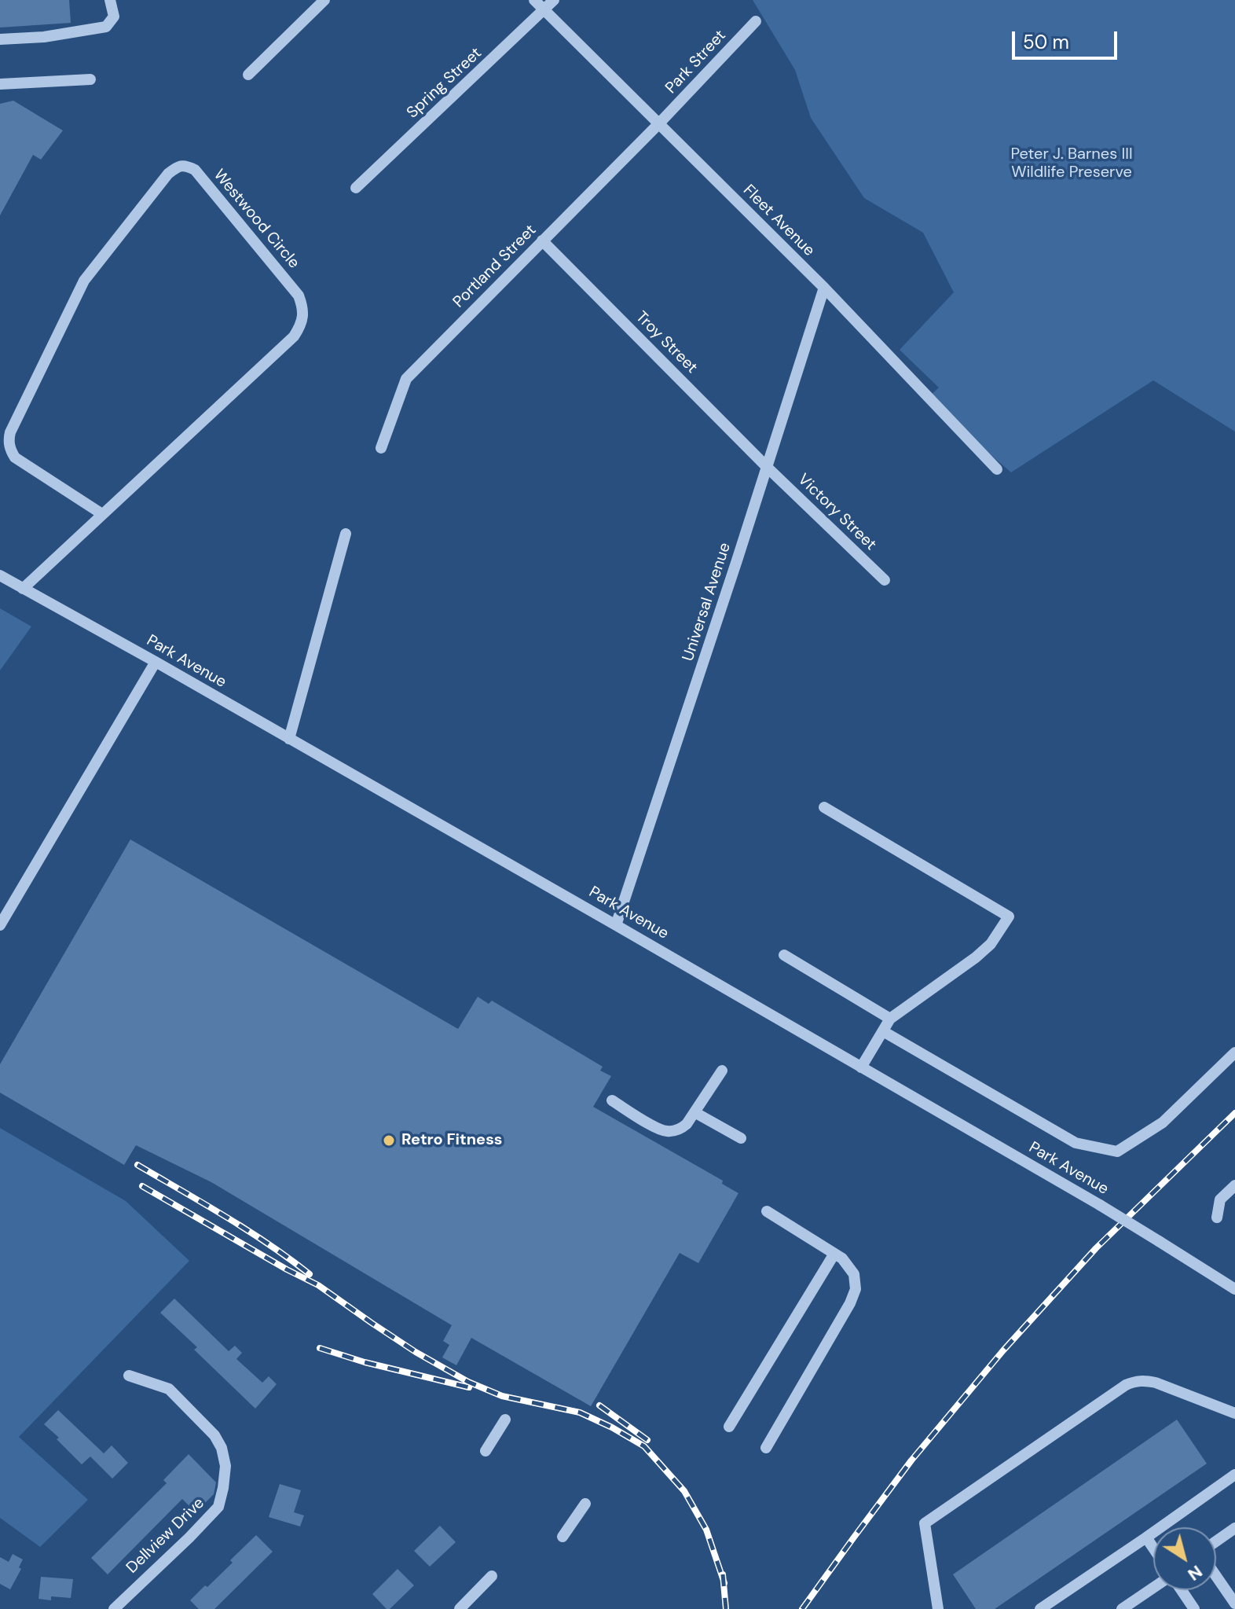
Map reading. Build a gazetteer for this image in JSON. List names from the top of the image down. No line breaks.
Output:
{"streets":{"street":["Park Street","Spring Street","Westwood Circle","Fleet Avenue","Portland Street","Troy Street","Victory Street","Universal Avenue","Park Avenue","Dellview Drive"]},"crossings":[["Park Street","Fleet Avenue"],["Park Street","Portland Street"],["Spring Street","Fleet Avenue"],["Westwood Circle","Park Avenue"],["Fleet Avenue","Portland Street"],["Fleet Avenue","Universal Avenue"],["Portland Street","Troy Street"],["Troy Street","Victory Street"],["Troy Street","Universal Avenue"],["Victory Street","Universal Avenue"],["Universal Avenue","Park Avenue"]],"parks":["Peter J. Barnes III Wildlife Preserve"],"places":["Retro Fitness"],"scale_bar":"50 m","north":"bottom right"}
